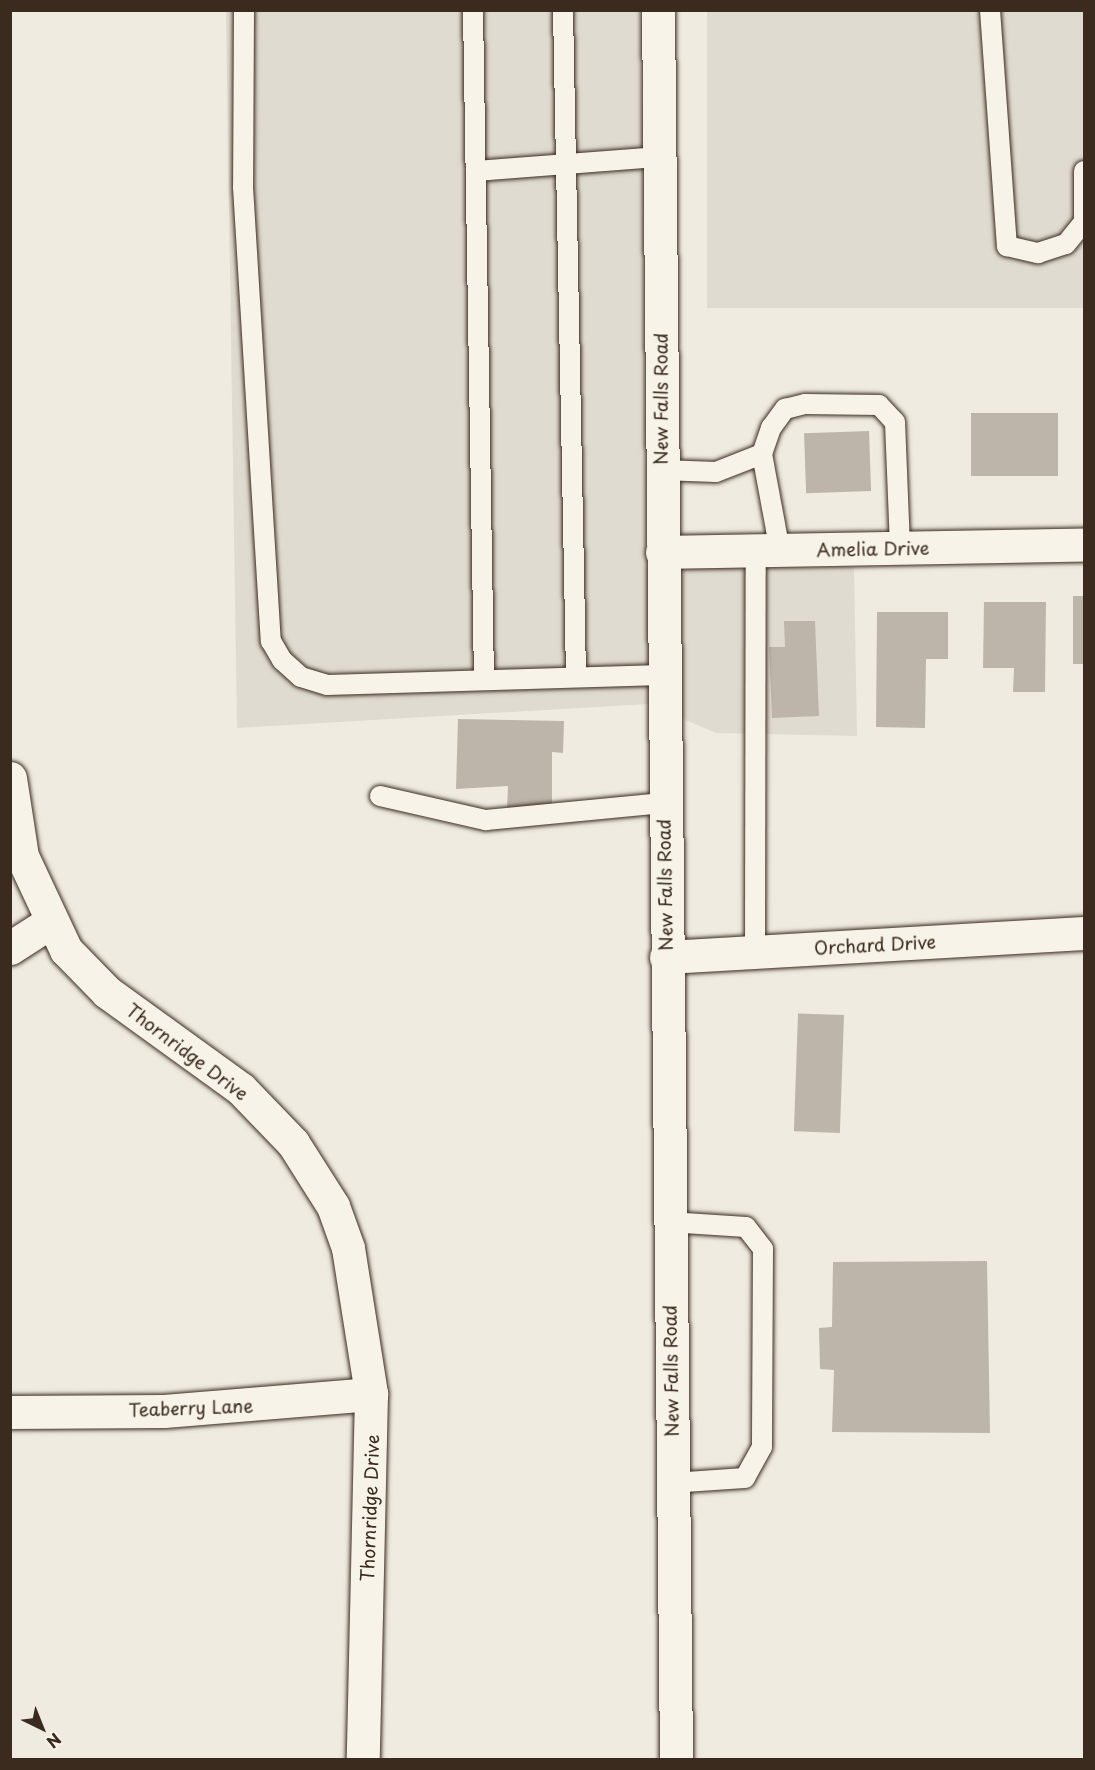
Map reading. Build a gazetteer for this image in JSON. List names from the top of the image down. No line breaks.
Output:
{"streets":{"street":["New Falls Road","Amelia Drive","Orchard Drive","Thornridge Drive","Teaberry Lane"]},"crossings":[["New Falls Road","Amelia Drive"],["New Falls Road","Orchard Drive"],["Thornridge Drive","Teaberry Lane"]],"north":"bottom right"}
